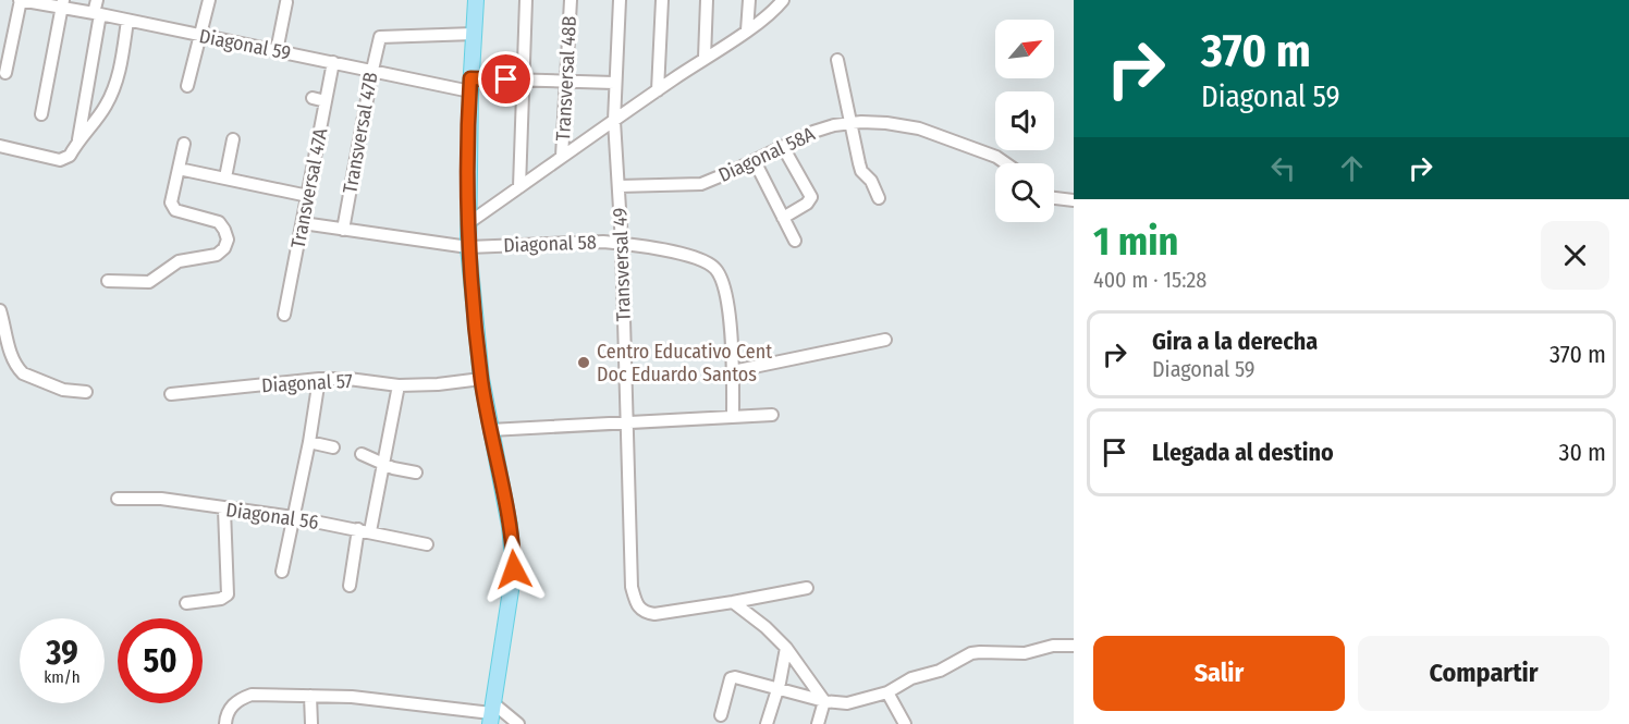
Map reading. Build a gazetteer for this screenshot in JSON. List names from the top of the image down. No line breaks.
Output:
{"streets":{"street":["Diagonal 59","Transversal 48B","Transversal 47B","Diagonal 58A","Transversal 47A","Diagonal 58","Transversal 49","Diagonal 57","Diagonal 56"]},"crossings":[["Diagonal 59","Transversal 48B"],["Diagonal 59","Transversal 47B"],["Diagonal 59","Transversal 47A"],["Diagonal 59","Transversal 49"],["Transversal 48B","Diagonal 58"],["Transversal 47B","Diagonal 58"],["Diagonal 58A","Transversal 49"],["Transversal 47A","Diagonal 58"],["Diagonal 58","Transversal 49"]],"places":["Centro Educativo Cent Doc Eduardo Santos"],"north":"top right","page":{"turn":["370 m","Diagonal 59"],"heading":["1 min","400 m · 15:28"],"list":[{"name":"Gira a la derecha","note":"Diagonal 59","value":"370 m"},{"name":"Llegada al destino","value":"30 m"}],"speed":"39 km/h","limit":"50","buttons":["Salir","Compartir"]}}
